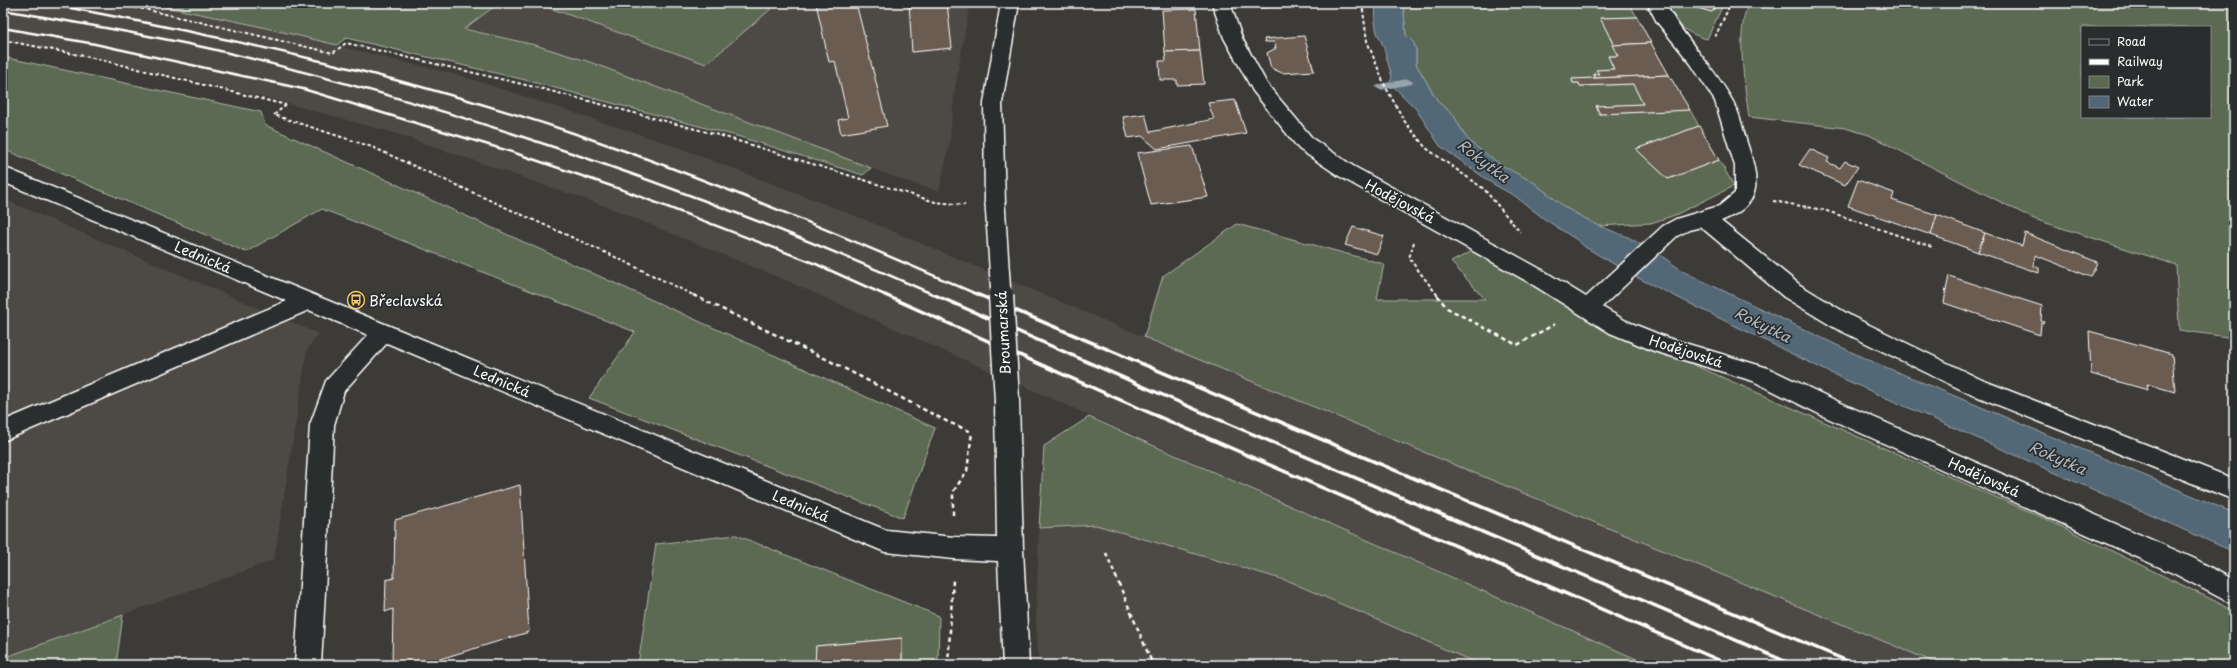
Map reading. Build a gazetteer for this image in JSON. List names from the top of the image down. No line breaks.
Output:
{"streets":{"street":["Hodějovská","Lednická","Broumarská"]},"crossings":[["Lednická","Broumarská"]],"water":["Rokytka"],"places":{"bus stop":["Břeclavská"]},"legend":["Road","Railway","Park","Water"]}
